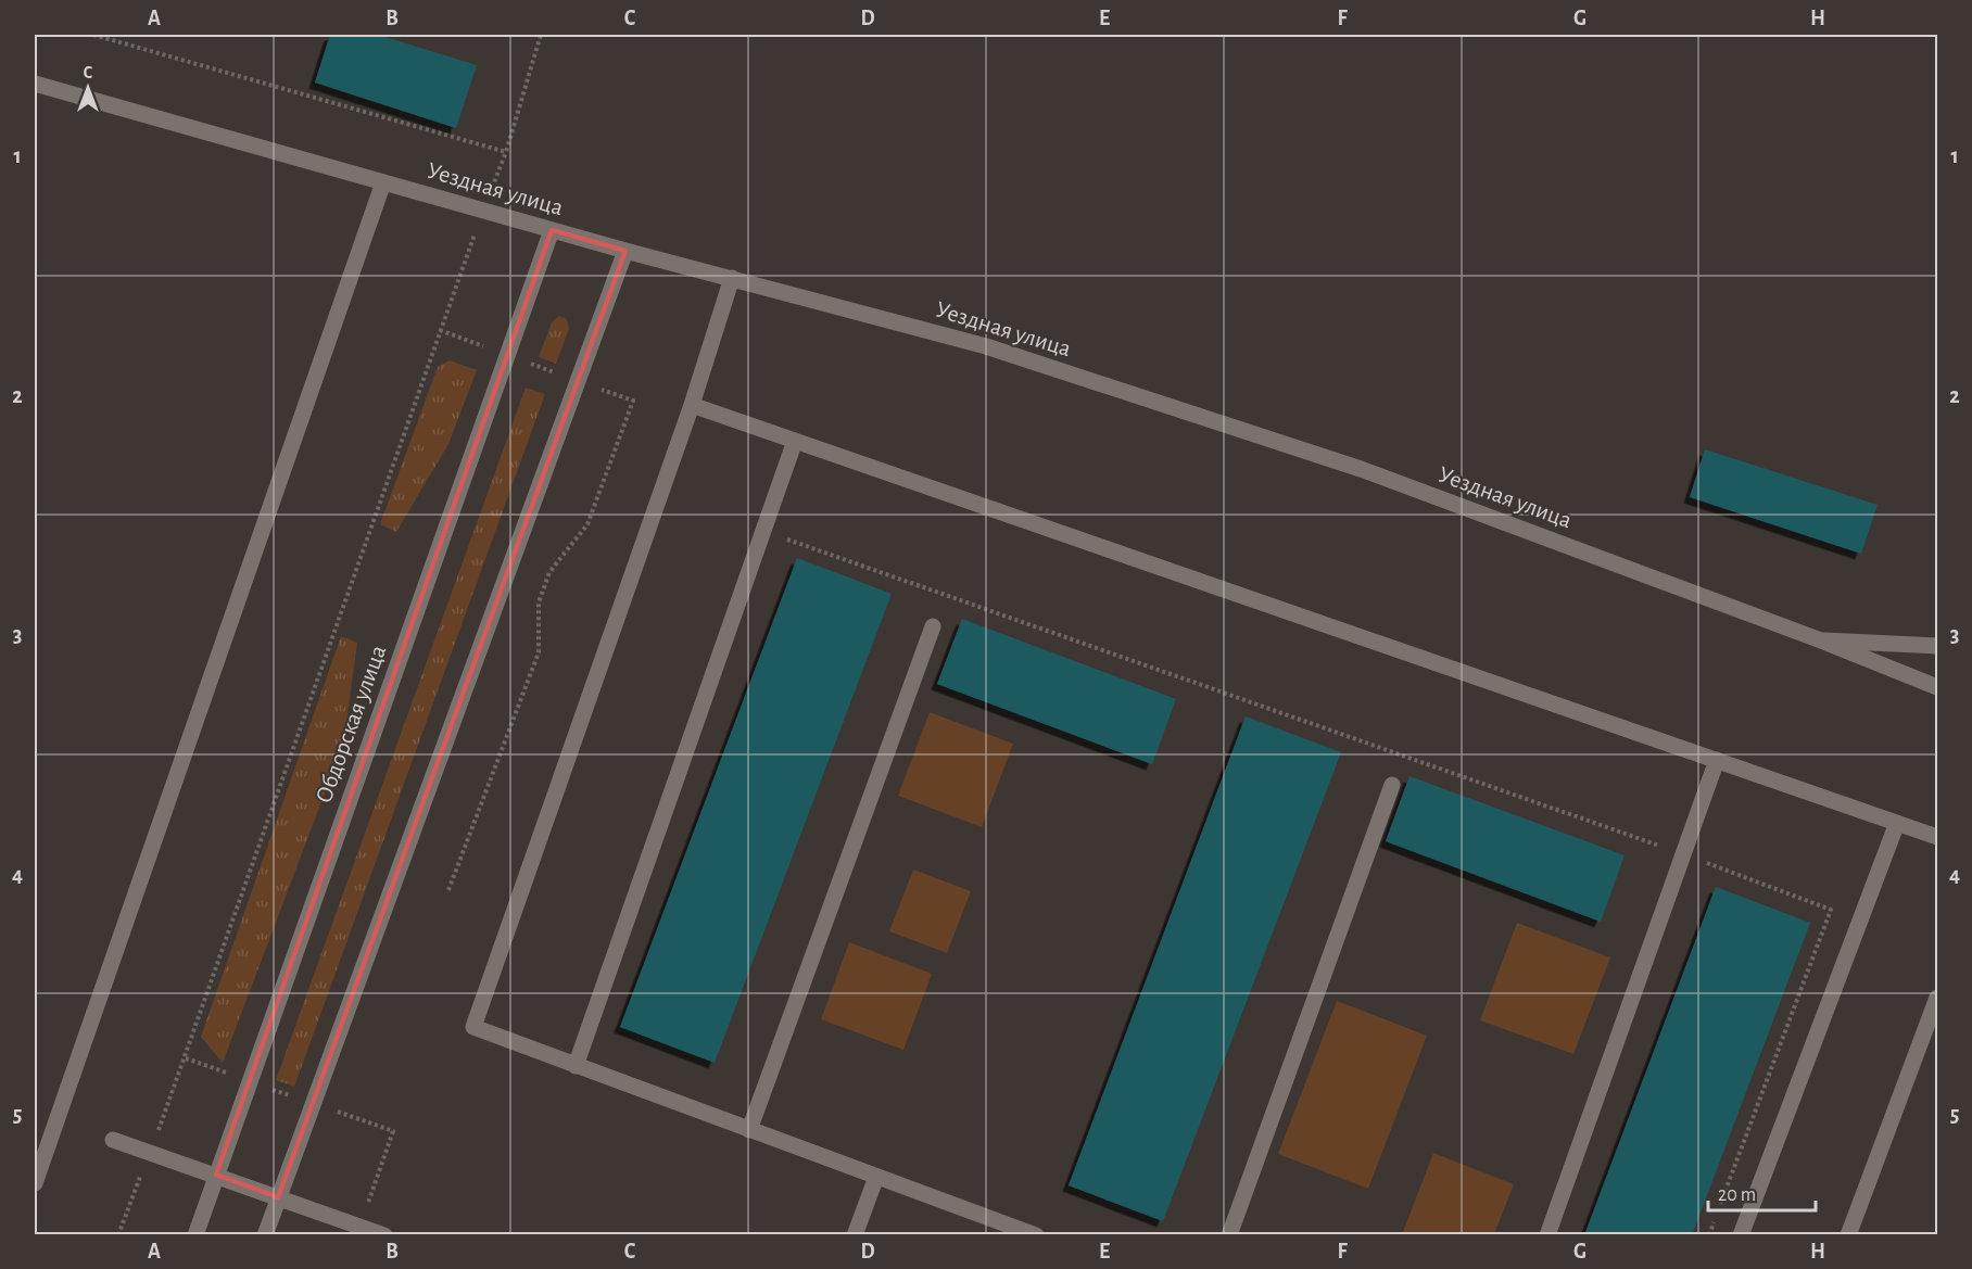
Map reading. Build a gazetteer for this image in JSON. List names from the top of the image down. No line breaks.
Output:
{"streets":{"street":["Уездная улица","Обдорская улица"]},"crossings":[["Уездная улица","Обдорская улица"]],"scale_bar":"20 m","north":"top","grid":{"columns":["A","B","C","D","E","F","G","H"],"rows":["1","2","3","4","5"]}}
